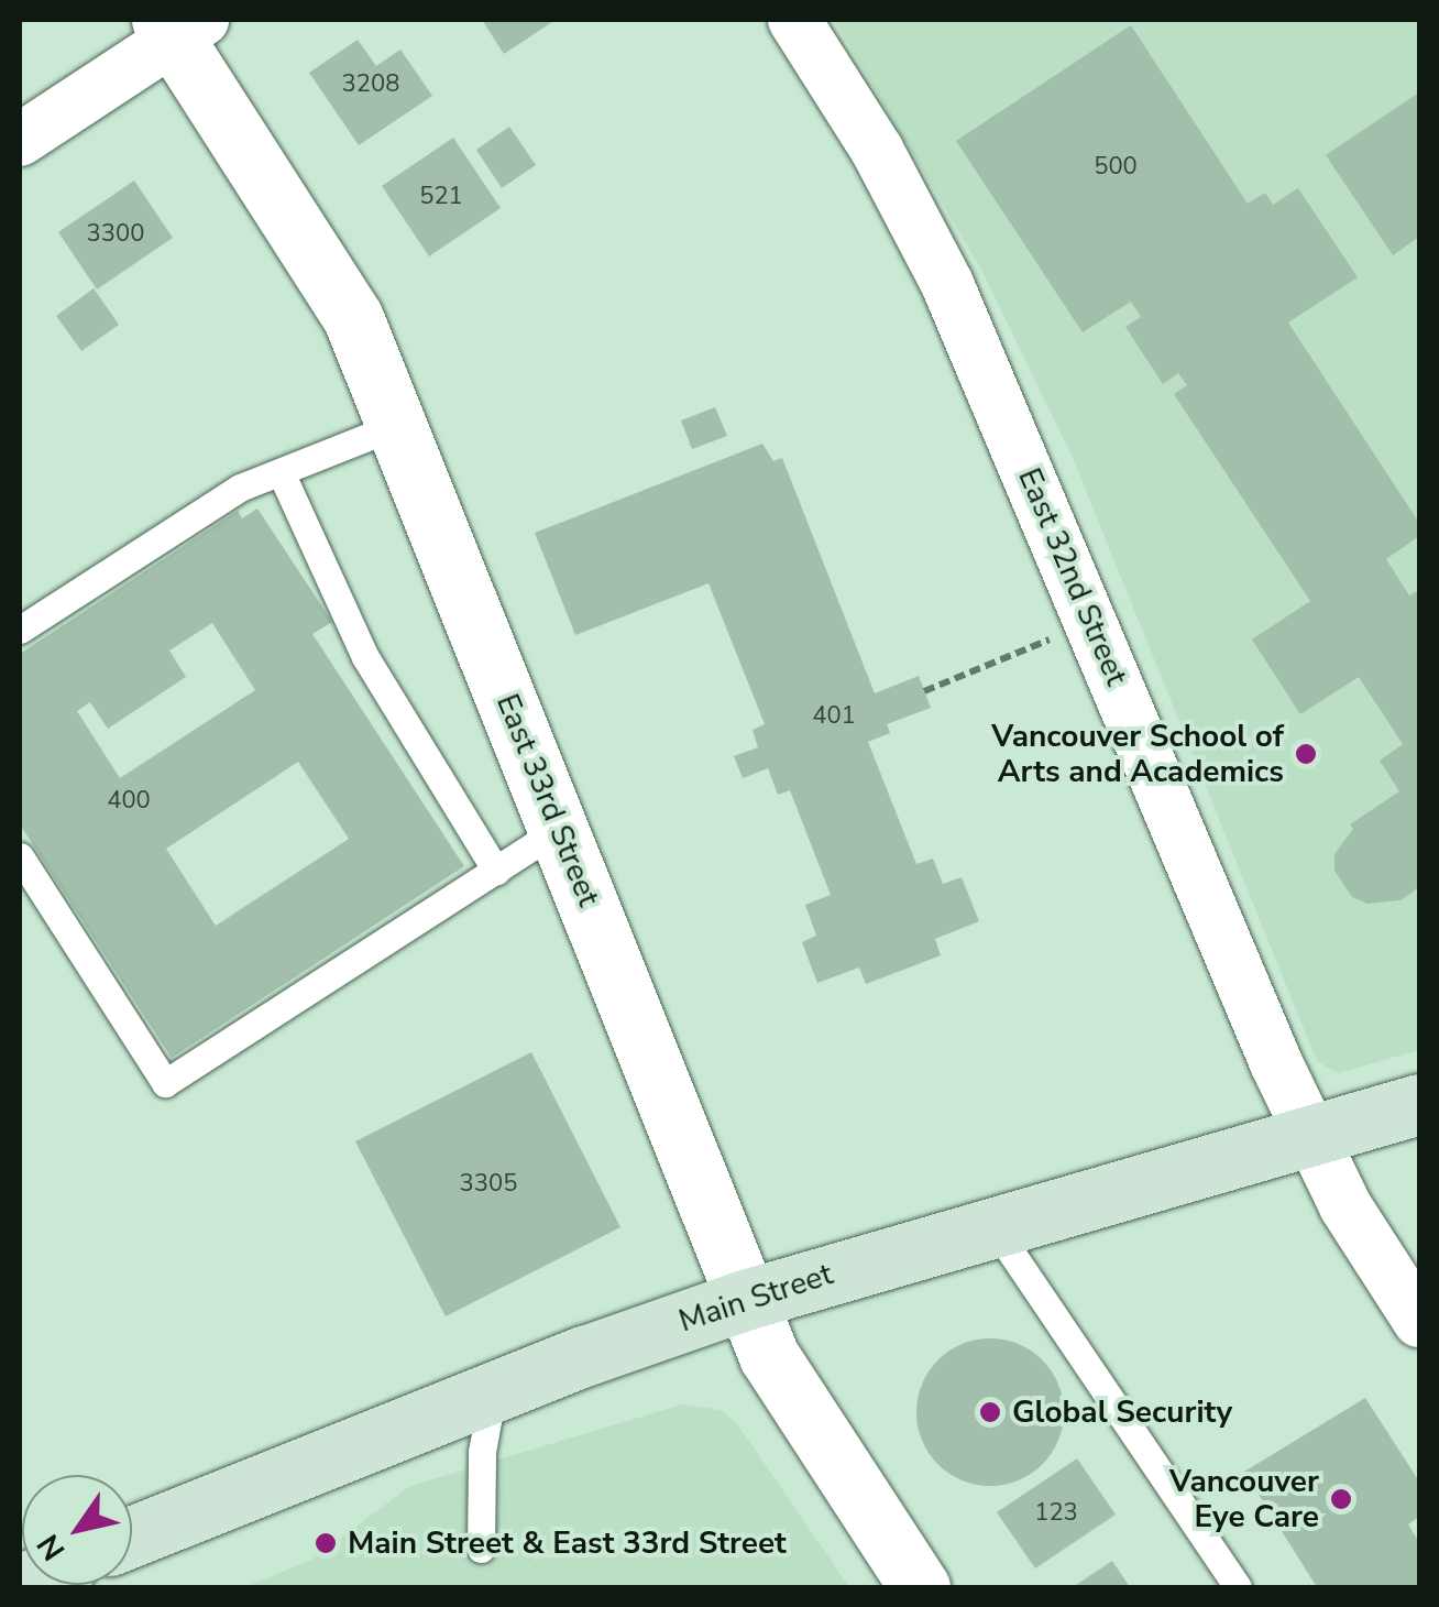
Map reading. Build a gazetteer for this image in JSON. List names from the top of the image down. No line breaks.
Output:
{"streets":{"main road":["Main Street"],"street":["East 32nd Street","East 33rd Street"]},"crossings":[["East 32nd Street","Main Street"],["East 33rd Street","Main Street"]],"places":["Vancouver School of Arts and Academics","Global Security","Vancouver Eye Care","Main Street & East 33rd Street"],"house_numbers":["3208","500","521","3300","401","400","3305","123"],"north":"bottom left"}
